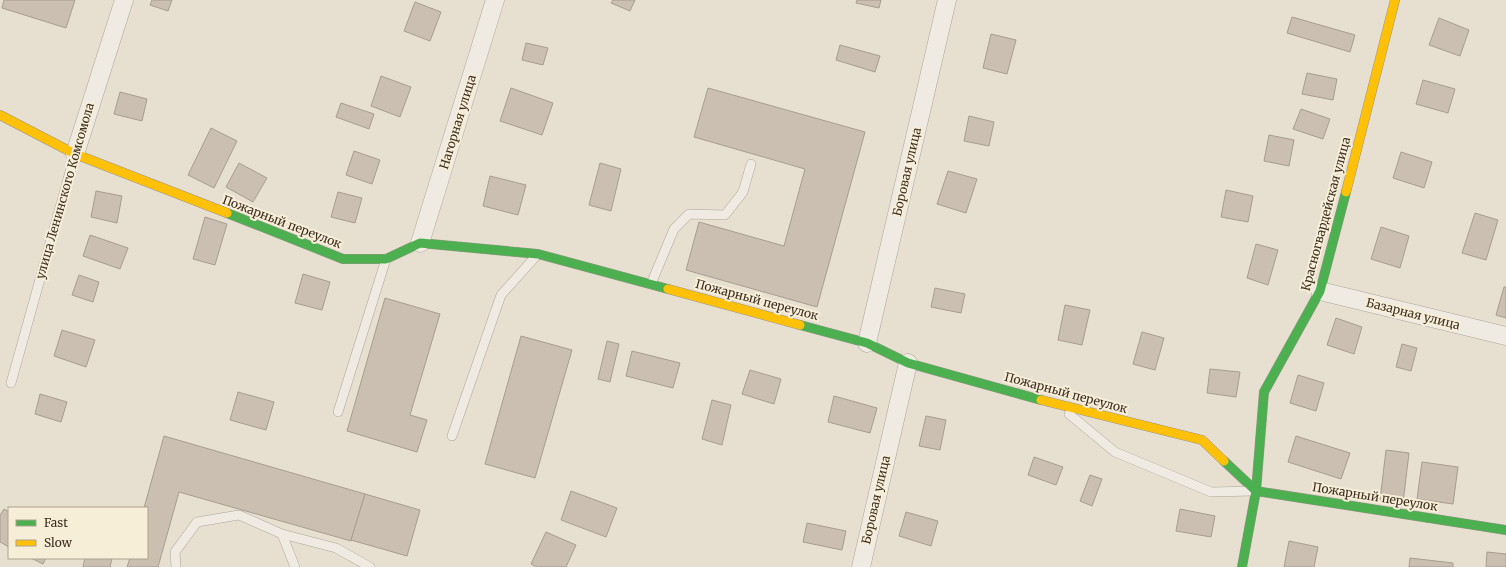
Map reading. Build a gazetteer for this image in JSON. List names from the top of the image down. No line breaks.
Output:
{"streets":{"street":["Нагорная улица","Боровая улица","улица Ленинского Комсомола","Красногвардейская улица","Пожарный переулок","Базарная улица"]},"crossings":[["Нагорная улица","Пожарный переулок"],["Боровая улица","Пожарный переулок"],["улица Ленинского Комсомола","Пожарный переулок"],["Красногвардейская улица","Пожарный переулок"],["Красногвардейская улица","Базарная улица"]],"legend":["Fast","Slow"]}
